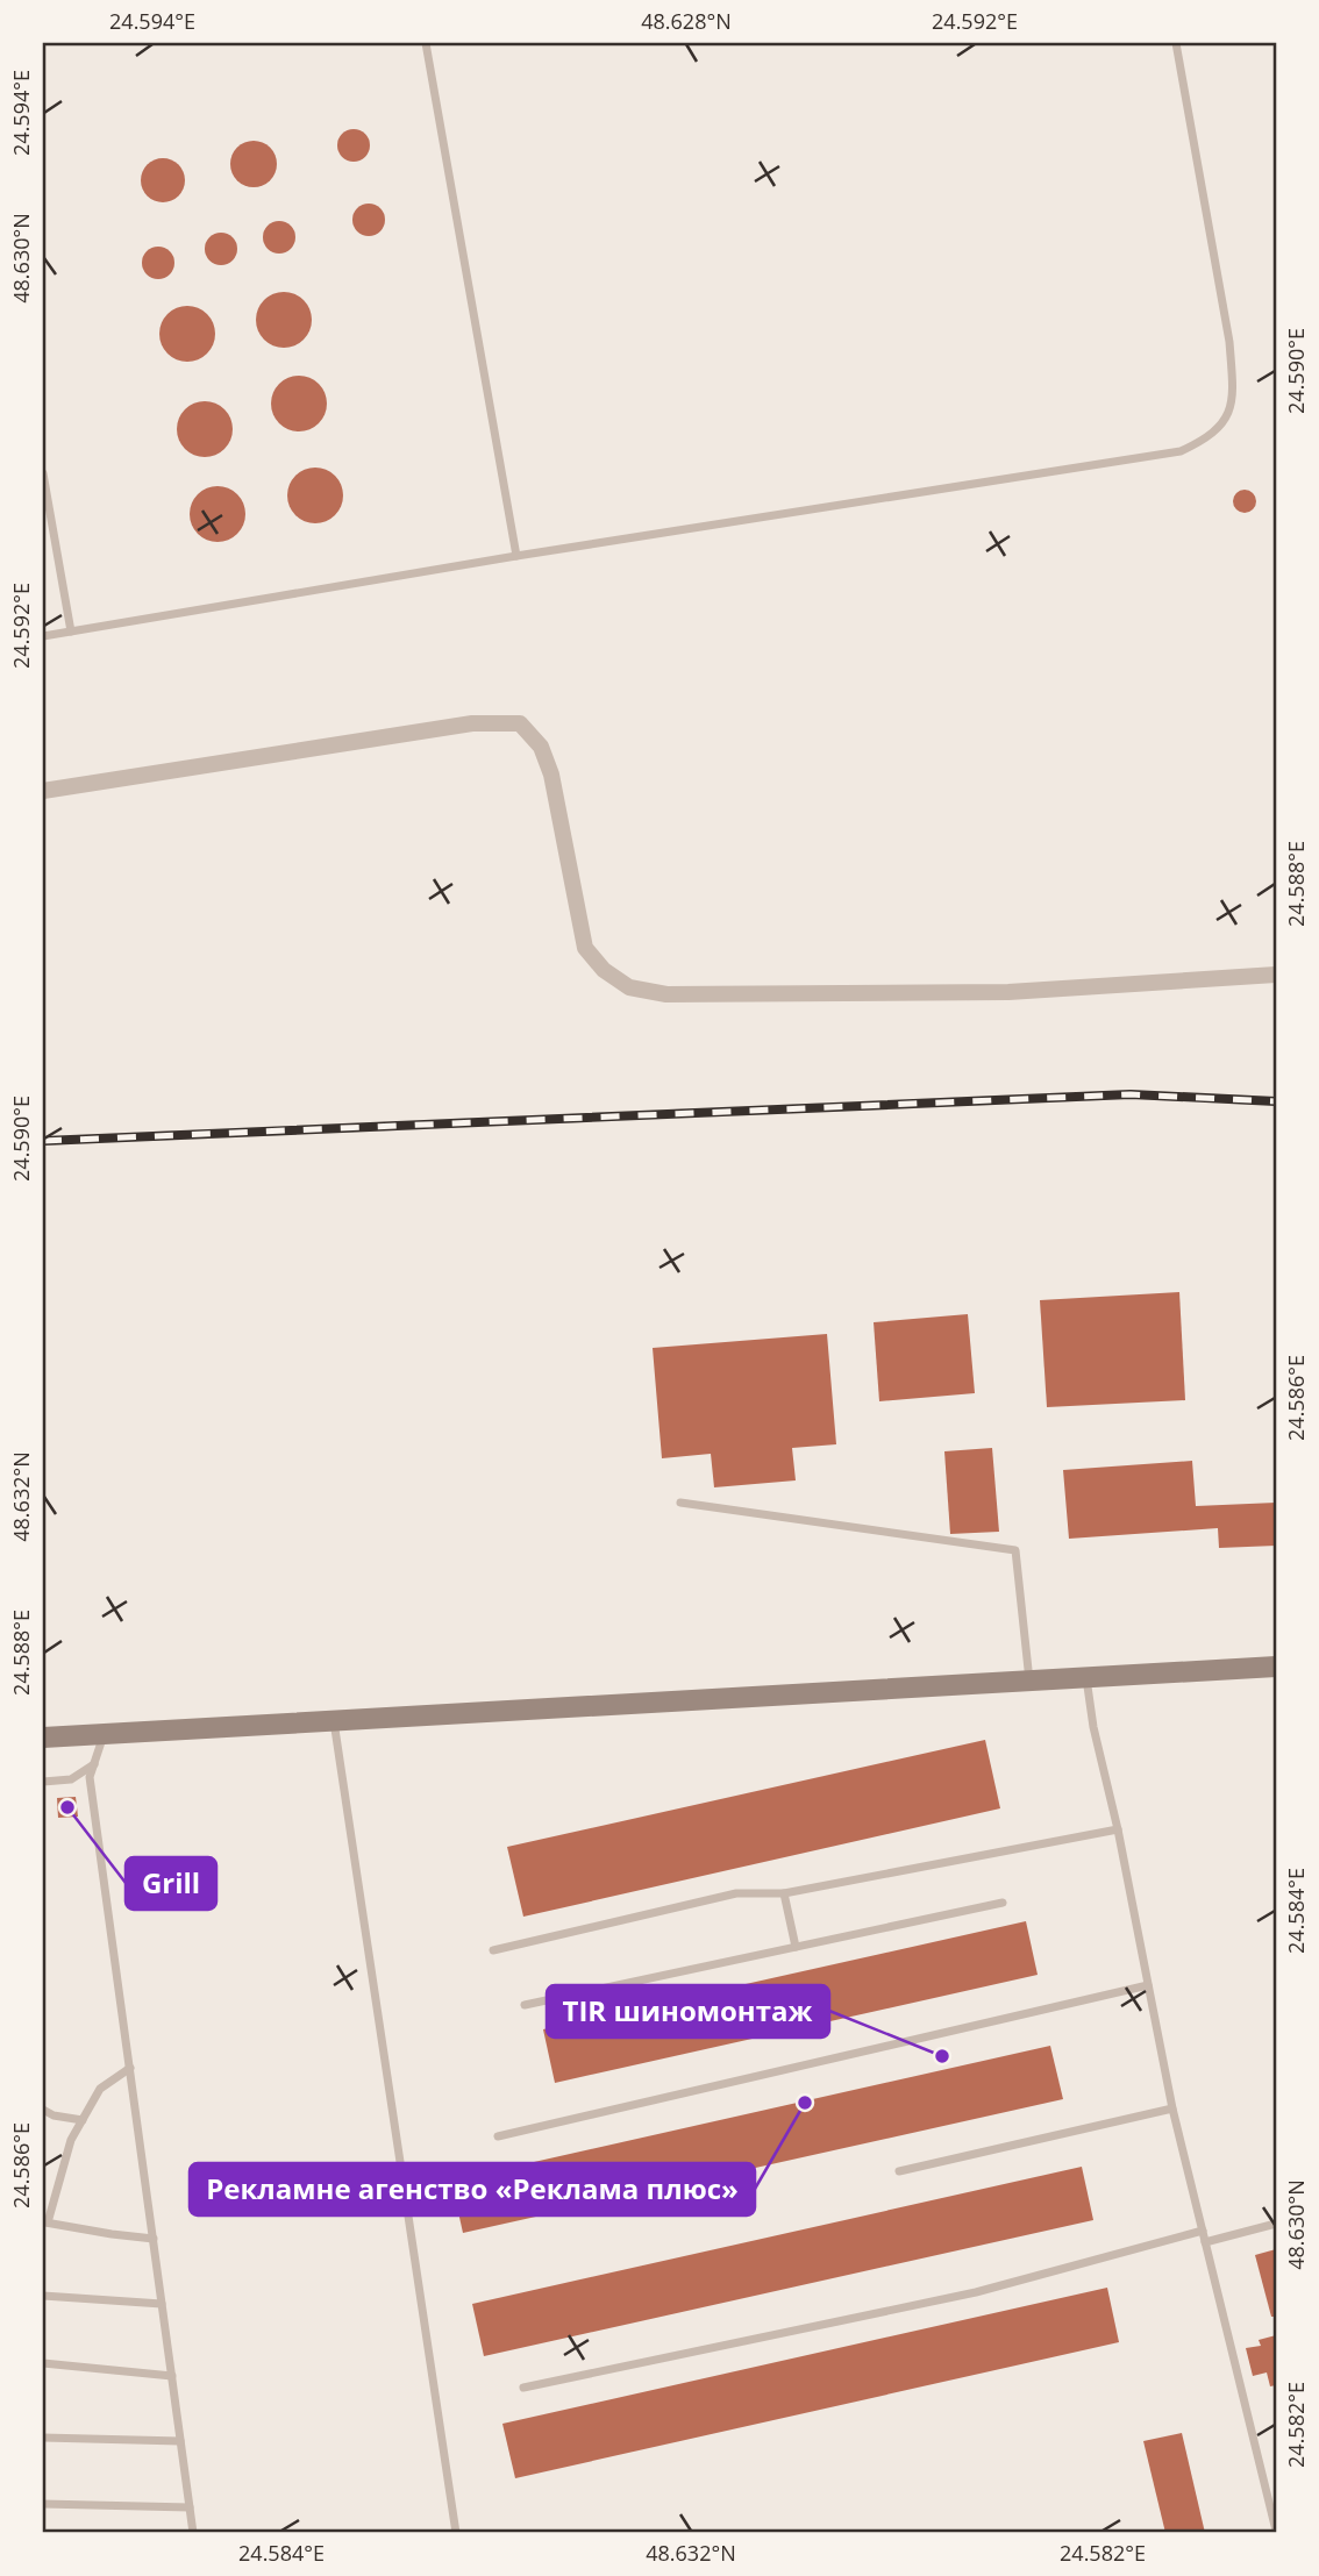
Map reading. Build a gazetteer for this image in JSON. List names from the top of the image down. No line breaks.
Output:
{"places":["Grill","TIR шиномонтаж","Рекламне агенство «Реклама плюс»"],"coordinates":["24.594°E","48.628°N","24.592°E","48.630°N","24.590°E","24.588°E","24.586°E","48.632°N","24.584°E","24.582°E"]}
